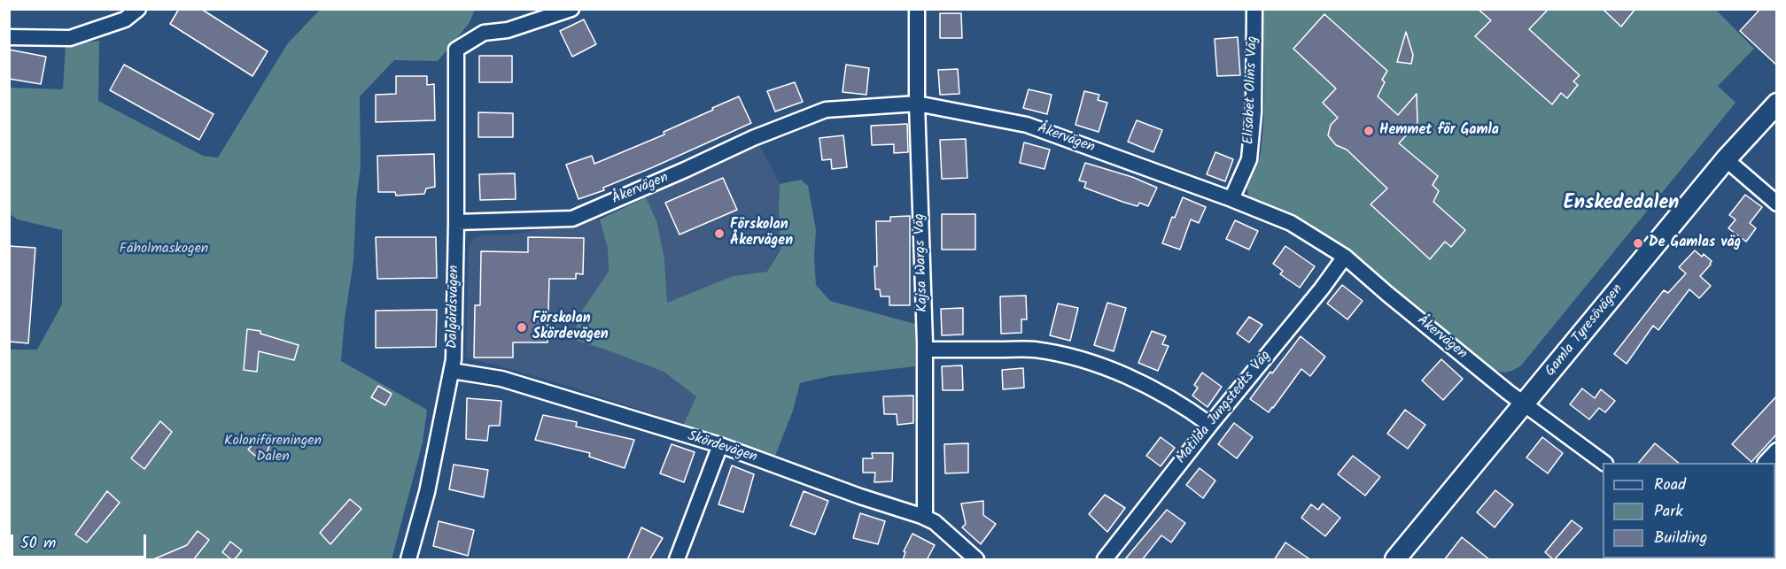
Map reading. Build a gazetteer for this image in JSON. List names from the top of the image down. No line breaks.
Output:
{"streets":{"street":["Elisabet Olins Väg","Åkervägen","Kajsa Wargs Väg","Dalgårdsvägen","Gamla Tyresövägen","Matilda Jungstedts Väg","Skördevägen"]},"crossings":[["Elisabet Olins Väg","Åkervägen"],["Åkervägen","Kajsa Wargs Väg"],["Åkervägen","Dalgårdsvägen"],["Åkervägen","Gamla Tyresövägen"],["Åkervägen","Matilda Jungstedts Väg"],["Kajsa Wargs Väg","Skördevägen"],["Dalgårdsvägen","Skördevägen"]],"districts":["Enskededalen"],"parks":["Fäholmaskogen","Koloniföreningen Dalen"],"places":["Hemmet för Gamla","Förskolan Åkervägen","De Gamlas väg","Förskolan Skördevägen"],"legend":["Road","Park","Building"],"scale_bar":"50 m"}
